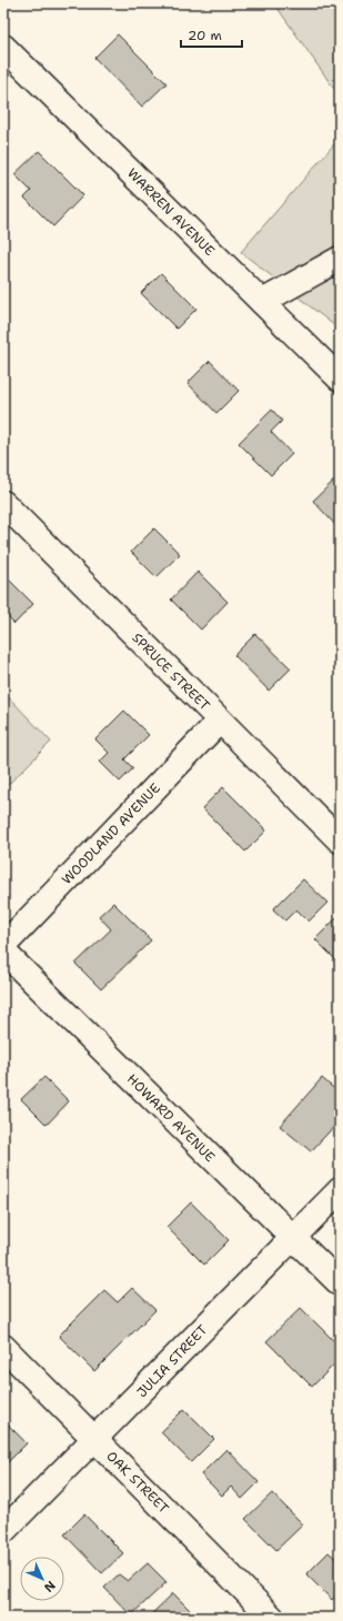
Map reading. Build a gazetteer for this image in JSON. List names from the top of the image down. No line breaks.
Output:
{"streets":{"street":["WARREN AVENUE","SPRUCE STREET","WOODLAND AVENUE","HOWARD AVENUE","JULIA STREET","OAK STREET"]},"crossings":[["SPRUCE STREET","WOODLAND AVENUE"],["HOWARD AVENUE","JULIA STREET"],["JULIA STREET","OAK STREET"]],"scale_bar":"20 m","north":"bottom right"}
